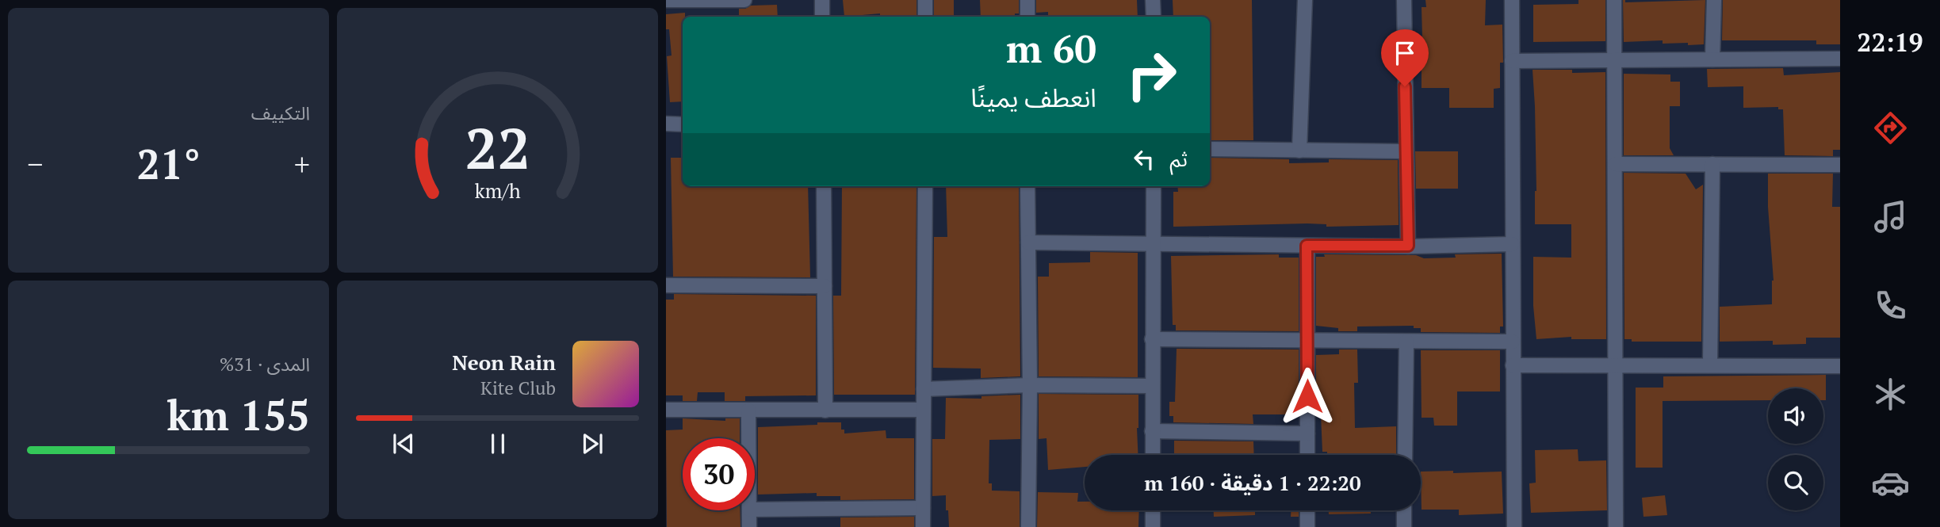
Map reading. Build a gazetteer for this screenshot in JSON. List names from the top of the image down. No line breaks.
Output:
{"page":{"tabs":"22:19","tile":["التكييف",["المدى · 31%","155 km"]],"turn":["60 m","انعطف يمينًا"],"then":"ثم","heat":["−","21°","+"],"song":["Neon Rain","Kite Club"],"limit":"30","trip":"22:20 · 1 دقيقة · 160 m","gauge":["22","km/h"]}}
